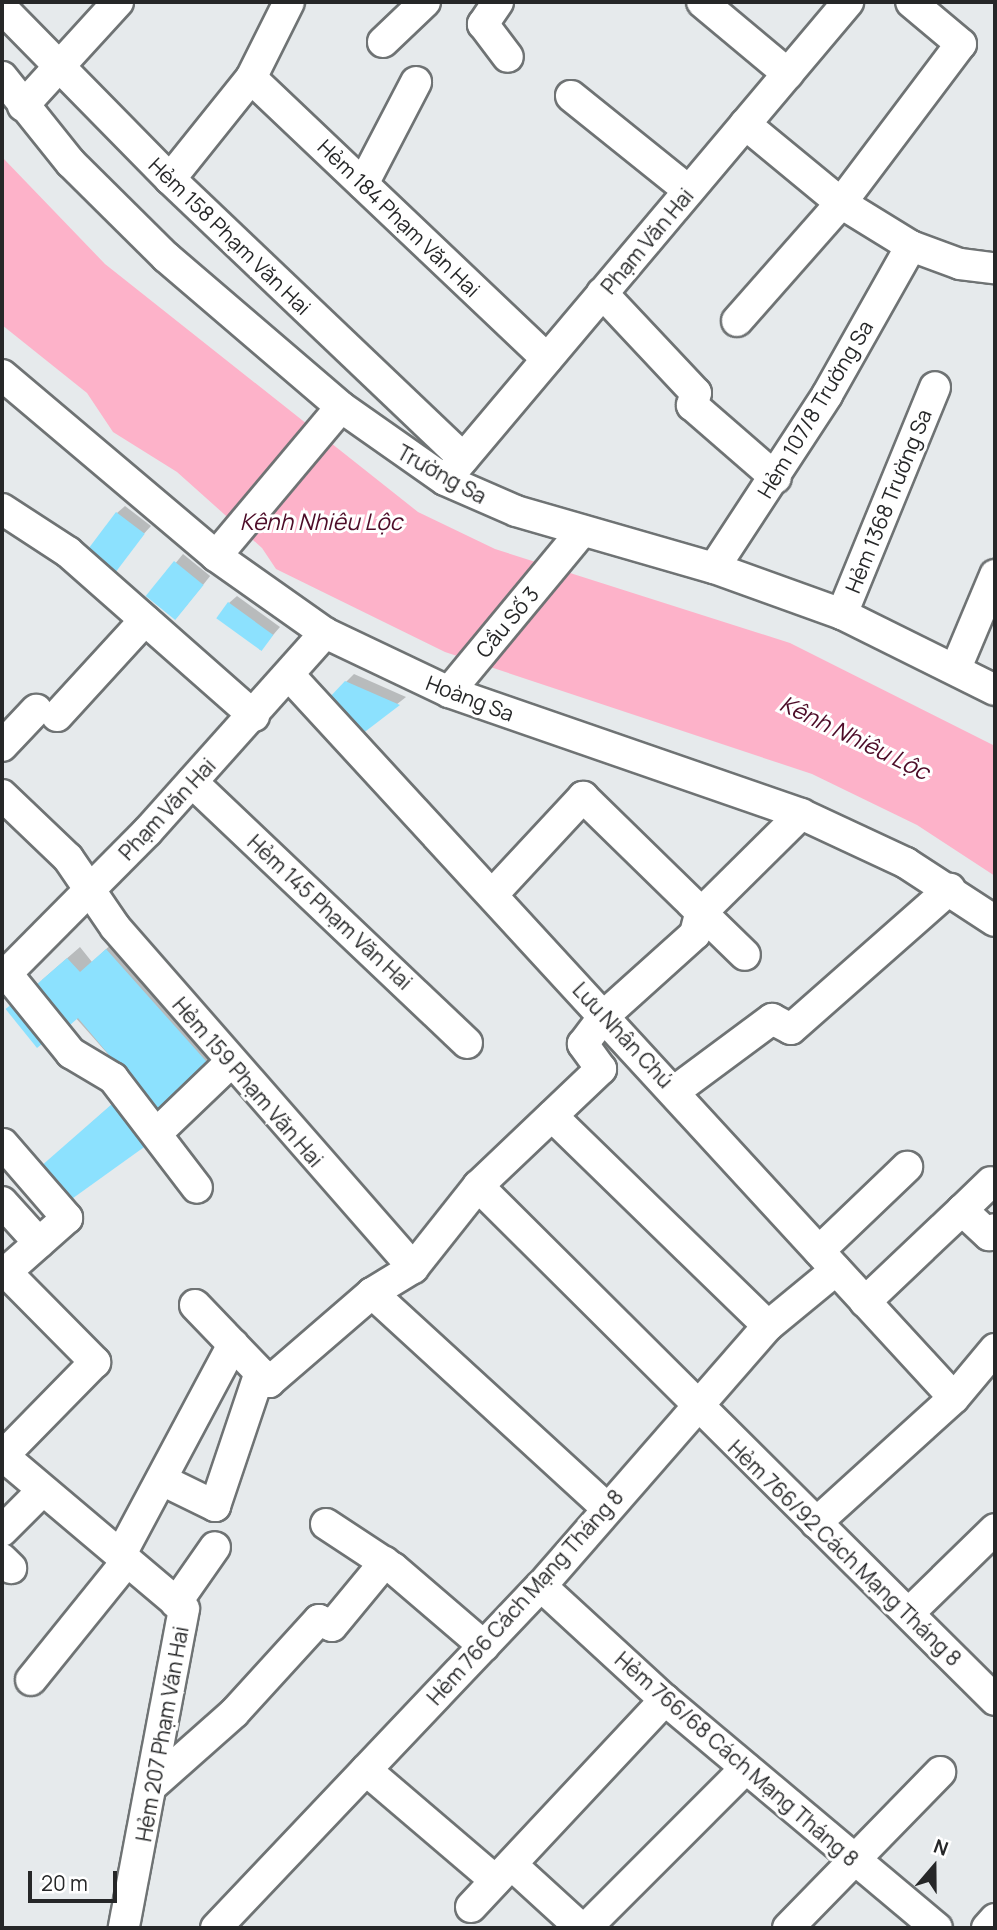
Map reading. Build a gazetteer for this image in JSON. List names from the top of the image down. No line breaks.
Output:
{"streets":{"street":["Hẻm 184 Phạm Văn Hai","Hẻm 158 Phạm Văn Hai","Phạm Văn Hai","Hẻm 107/8 Trường Sa","Trường Sa","Hẻm 1368 Trường Sa","Cầu Số 3","Hoàng Sa","Hẻm 145 Phạm Văn Hai","Lưu Nhân Chú","Hẻm 159 Phạm Văn Hai","Hẻm 766/92 Cách Mạng Tháng 8","Hẻm 766 Cách Mạng Tháng 8","Hẻm 207 Phạm Văn Hai","Hẻm 766/68 Cách Mạng Tháng 8"]},"crossings":[["Hẻm 184 Phạm Văn Hai","Phạm Văn Hai"],["Hẻm 158 Phạm Văn Hai","Phạm Văn Hai"],["Hẻm 158 Phạm Văn Hai","Trường Sa"],["Phạm Văn Hai","Trường Sa"],["Phạm Văn Hai","Hoàng Sa"],["Phạm Văn Hai","Hẻm 145 Phạm Văn Hai"],["Phạm Văn Hai","Lưu Nhân Chú"],["Phạm Văn Hai","Hẻm 159 Phạm Văn Hai"],["Hẻm 107/8 Trường Sa","Trường Sa"],["Trường Sa","Hẻm 1368 Trường Sa"],["Trường Sa","Cầu Số 3"],["Cầu Số 3","Hoàng Sa"],["Lưu Nhân Chú","Hẻm 766 Cách Mạng Tháng 8"],["Hẻm 766/92 Cách Mạng Tháng 8","Hẻm 766 Cách Mạng Tháng 8"],["Hẻm 766 Cách Mạng Tháng 8","Hẻm 766/68 Cách Mạng Tháng 8"]],"water":["Kênh Nhiêu Lộc"],"scale_bar":"20 m","north":"top"}
